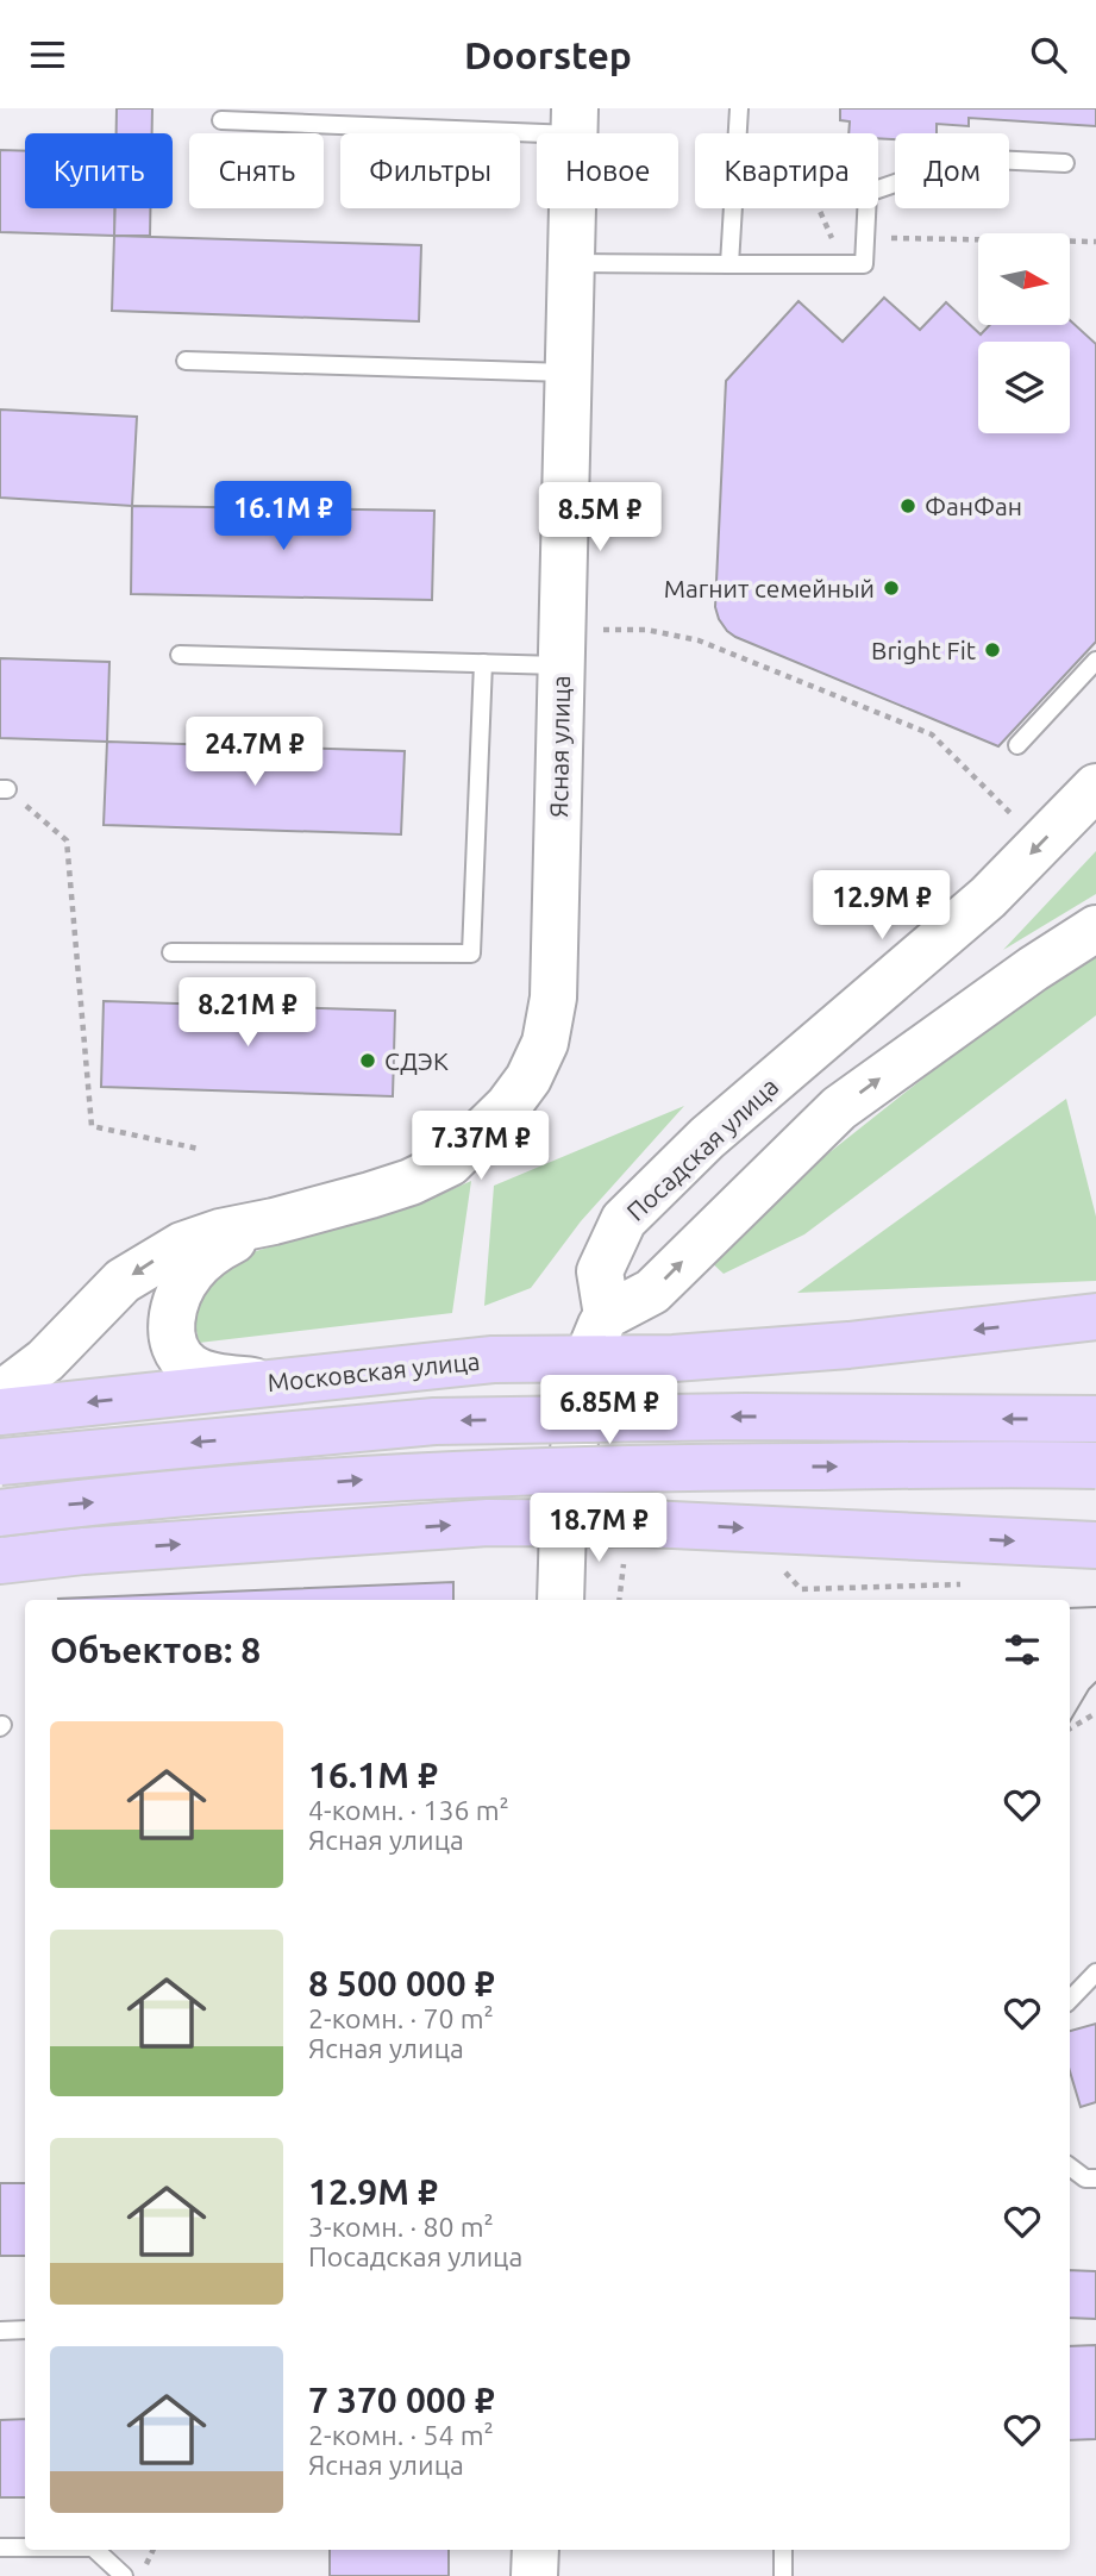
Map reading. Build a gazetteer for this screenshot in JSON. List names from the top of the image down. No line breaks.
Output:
{"streets":{"main road":["Московская улица"],"street":["Ясная улица","Посадская улица"]},"places":["ФанФан","Магнит семейный","Bright Fit","СДЭК"],"north":"right","page":{"header":"Doorstep","chip":["Купить","Снять","Фильтры","Новое","Квартира","Дом"],"price":["16.1M ₽","8.5M ₽","24.7M ₽","12.9M ₽","8.21M ₽","7.37M ₽","6.85M ₽","18.7M ₽"],"heading":"Объектов: 8","list":[{"name":"16.1M ₽","note":"4-комн. · 136 m² · Ясная улица"},{"name":"8 500 000 ₽","note":"2-комн. · 70 m² · Ясная улица"},{"name":"12.9M ₽","note":"3-комн. · 80 m² · Посадская улица"},{"name":"7 370 000 ₽","note":"2-комн. · 54 m² · Ясная улица"}]}}
